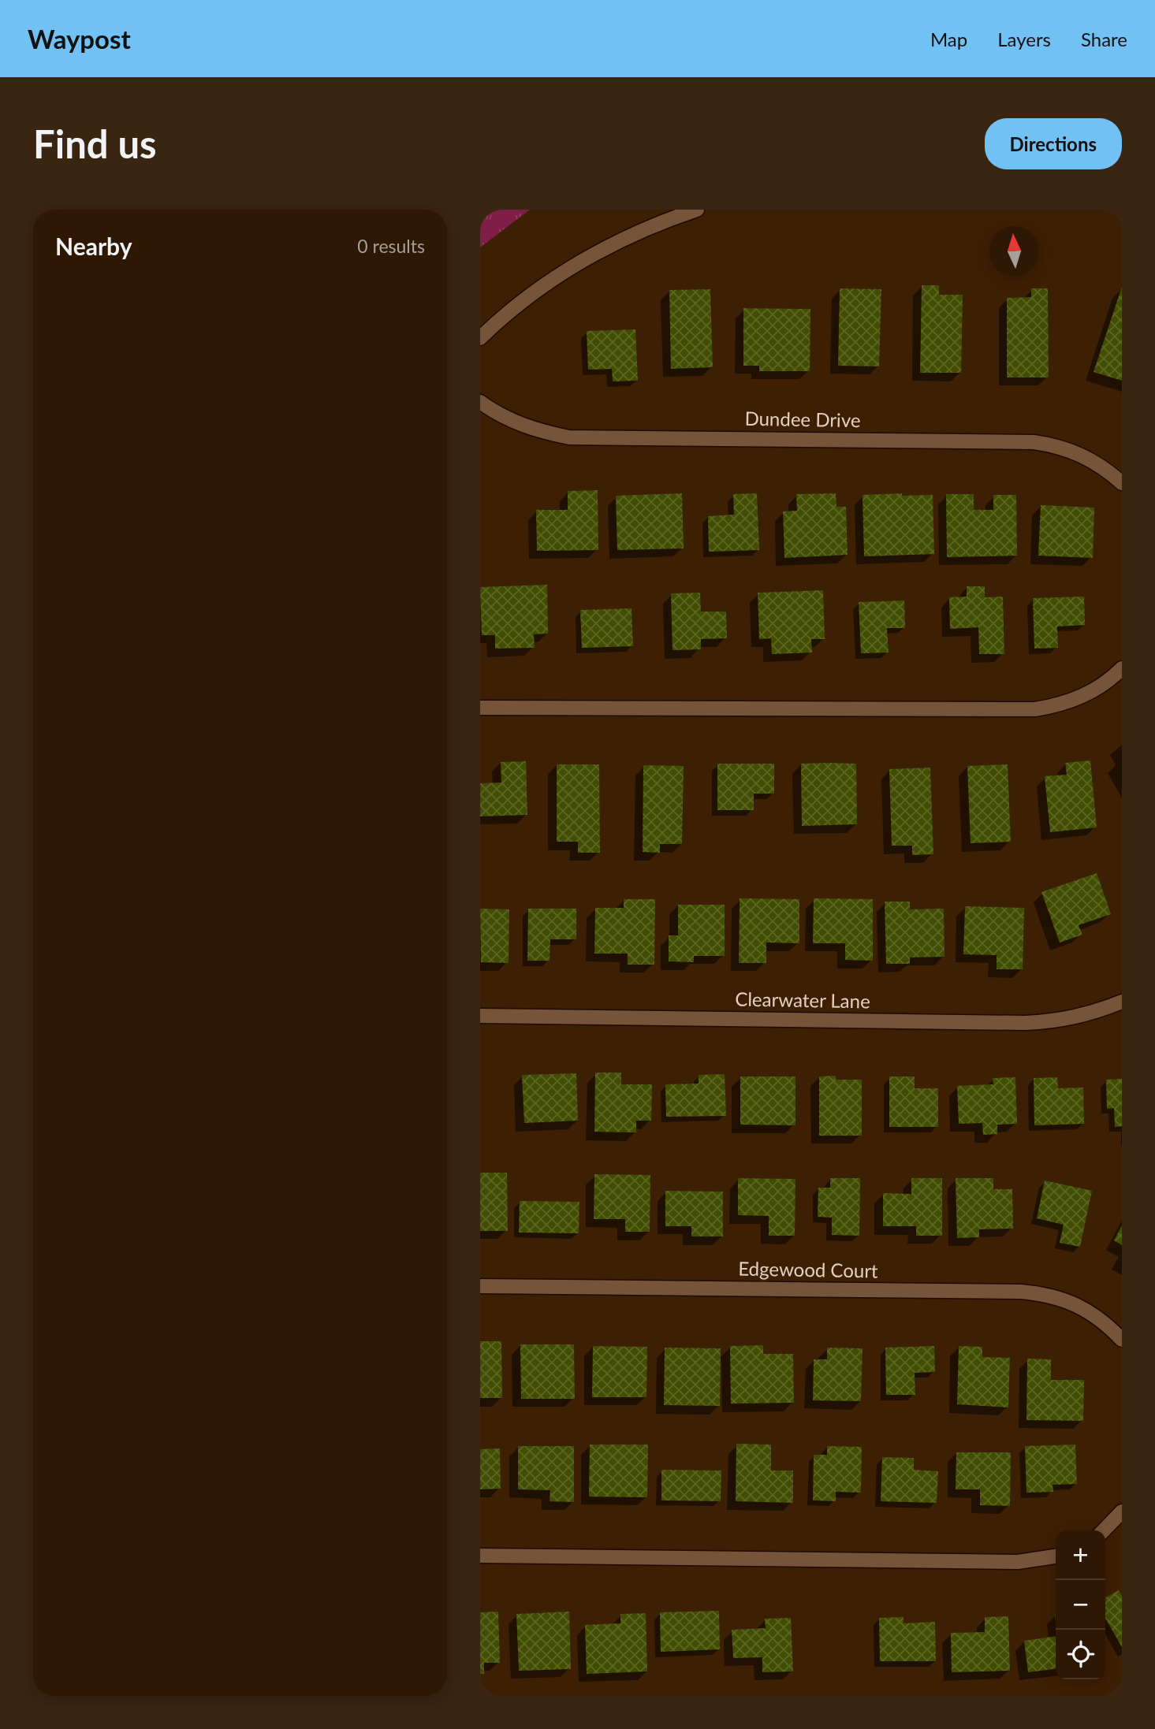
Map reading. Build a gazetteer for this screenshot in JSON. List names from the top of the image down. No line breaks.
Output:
{"streets":{"street":["Dundee Drive","Clearwater Lane","Edgewood Court"]},"north":"top","page":{"header":"Waypost","nav":["Map","Layers","Share"],"buttons":"Directions","title":"Find us","heading":["Nearby","0 results"],"map_buttons":["+","−"]}}
